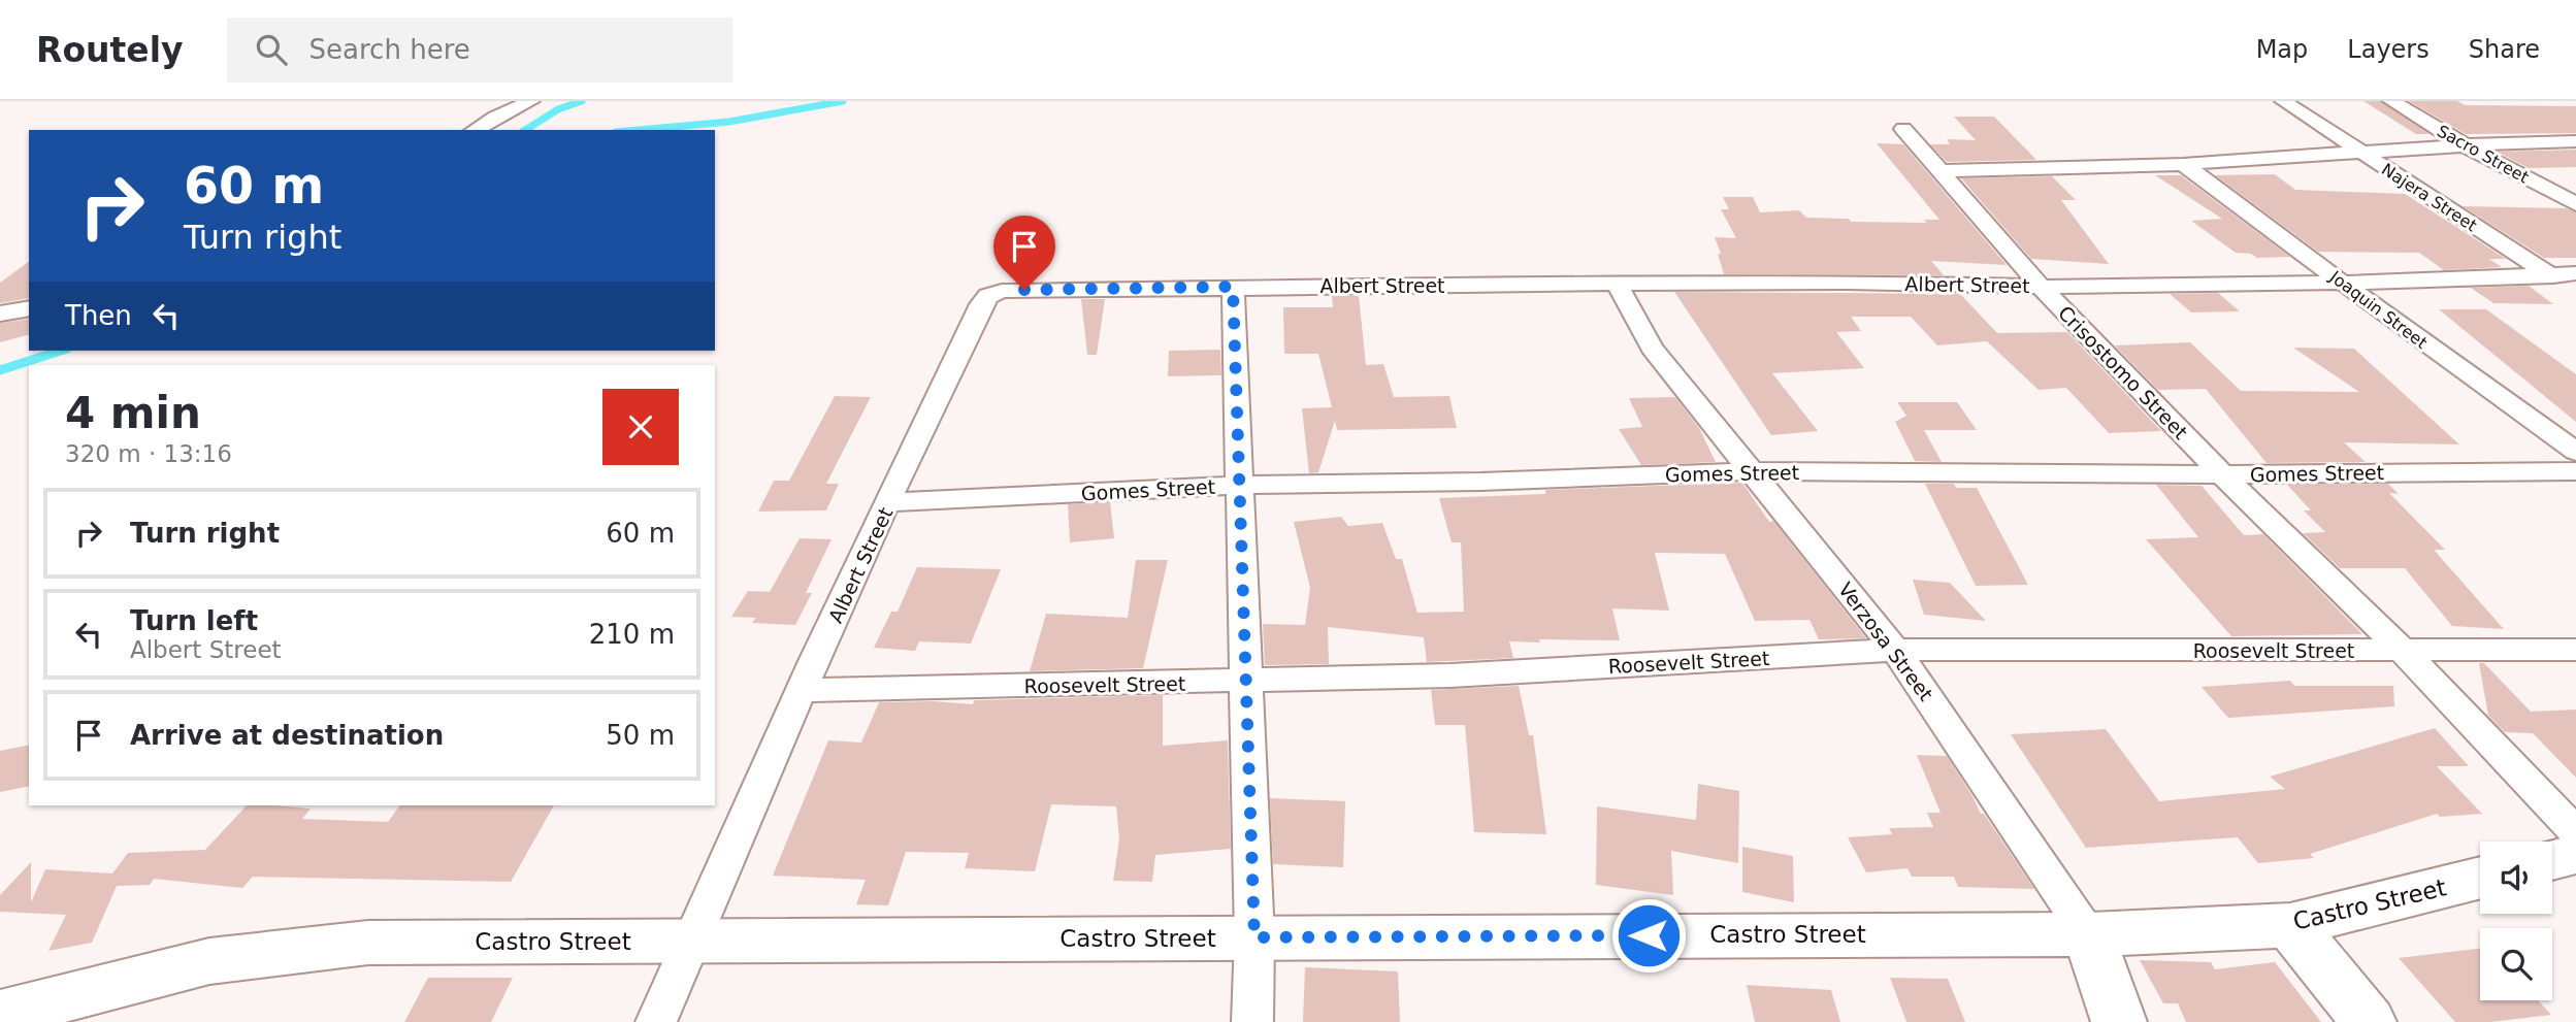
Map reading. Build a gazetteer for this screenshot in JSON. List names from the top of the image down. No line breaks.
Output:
{"streets":{"main road":["Verzosa Street","Castro Street"],"street":["Sacro Street","Najera Street","Albert Street","Joaquin Street","Crisostomo Street","Gomes Street","Roosevelt Street"]},"crossings":[["Najera Street","Albert Street"],["Albert Street","Joaquin Street"],["Albert Street","Crisostomo Street"],["Albert Street","Gomes Street"],["Albert Street","Verzosa Street"],["Albert Street","Roosevelt Street"],["Albert Street","Castro Street"],["Crisostomo Street","Gomes Street"],["Crisostomo Street","Roosevelt Street"],["Gomes Street","Verzosa Street"],["Verzosa Street","Roosevelt Street"],["Verzosa Street","Castro Street"]],"page":{"header":"Routely","search":"Search here","nav":["Map","Layers","Share"],"turn":["60 m","Turn right"],"then":"Then","heading":["4 min","320 m · 13:16"],"list":[{"name":"Turn right","value":"60 m"},{"name":"Turn left","note":"Albert Street","value":"210 m"},{"name":"Arrive at destination","value":"50 m"}]}}
